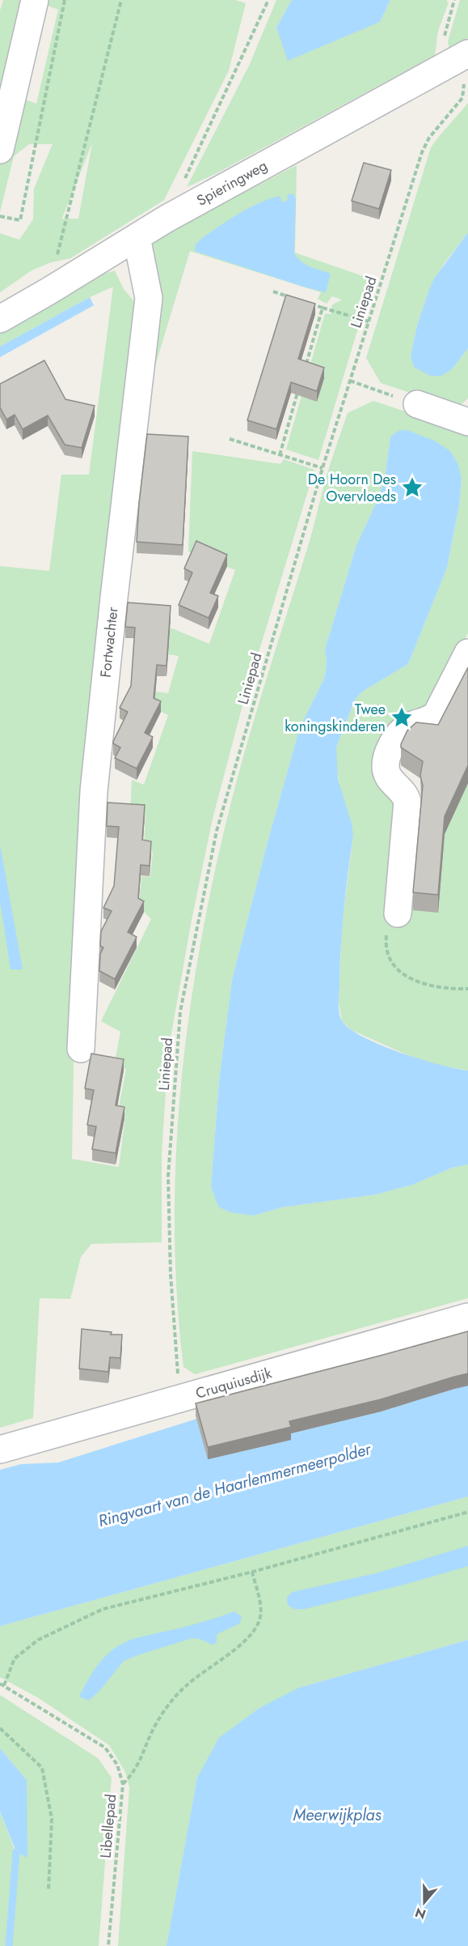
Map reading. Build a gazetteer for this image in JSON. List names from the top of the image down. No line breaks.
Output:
{"streets":{"street":["Spieringweg","Fortwachter","Cruquiusdijk"],"path":["Liniepad","Libellepad"]},"crossings":[["Spieringweg","Liniepad"],["Spieringweg","Fortwachter"],["Liniepad","Cruquiusdijk"]],"water":["Ringvaart van de Haarlemmermeerpolder","Meerwijkplas"],"places":{"place":["De Hoorn Des Overvloeds","Twee koningskinderen"]},"north":"bottom"}
